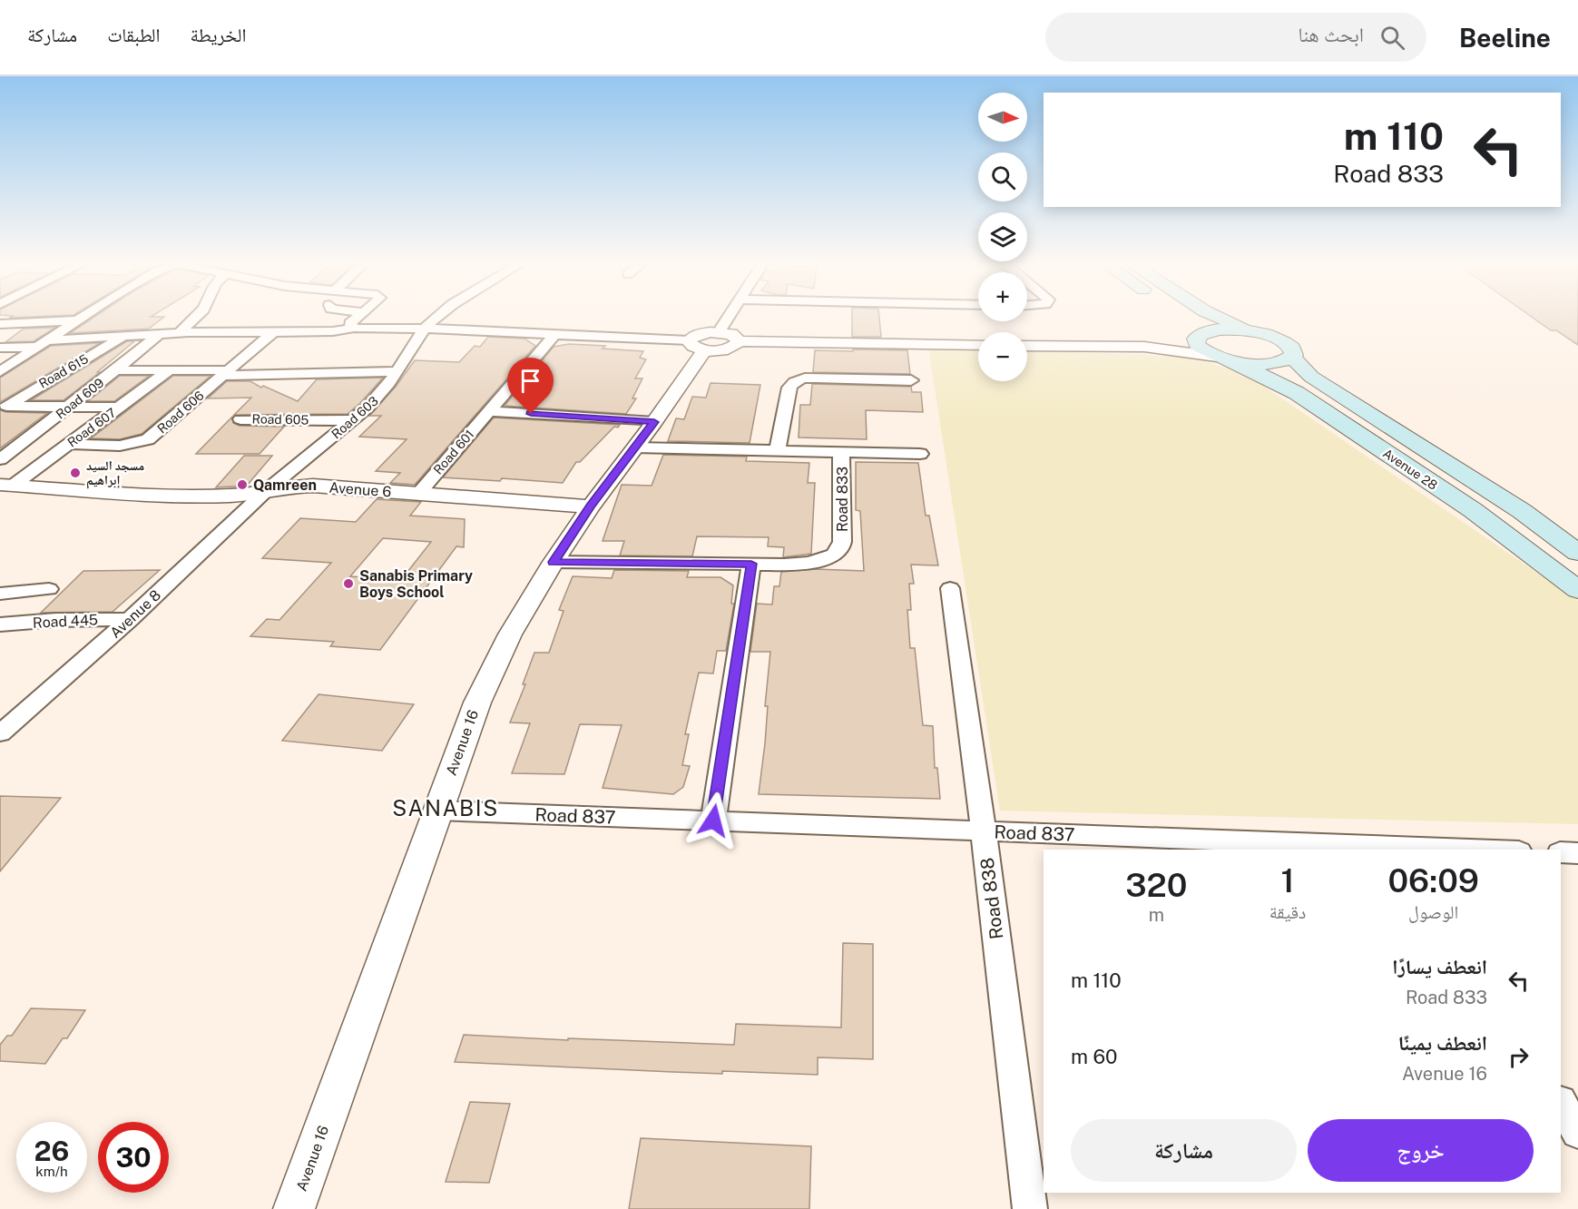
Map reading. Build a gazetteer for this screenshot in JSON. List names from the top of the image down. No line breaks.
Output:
{"streets":{"main road":["Avenue 28"],"street":["Road 615","Road 609","Road 606","Road 603","Road 605","Road 607","Road 601","Avenue 6","Road 833","Avenue 8","Road 445","Avenue 16","Road 837","Road 838"]},"crossings":[["Road 615","Road 609"],["Road 615","Road 607"],["Road 606","Road 607"],["Road 603","Road 605"],["Road 603","Avenue 6"],["Road 603","Avenue 8"],["Road 607","Avenue 6"],["Road 601","Avenue 6"],["Avenue 6","Avenue 8"],["Avenue 6","Avenue 16"],["Road 833","Avenue 16"],["Avenue 8","Road 445"],["Avenue 16","Road 837"],["Road 837","Road 838"]],"districts":["SANABIS"],"places":["مسجد السيد إبراهيم","Qamreen","Sanabis Primary Boys School"],"north":"right","page":{"header":"Beeline","search":"ابحث هنا","nav":["الخريطة","الطبقات","مشاركة"],"map_buttons":["+","−"],"turn":["110 m","Road 833"],"eta":["06:09","الوصول","1","دقيقة","320","m"],"list":[{"name":"انعطف يسارًا","note":"Road 833","value":"110 m"},{"name":"انعطف يمينًا","note":"Avenue 16","value":"60 m"}],"buttons":["خروج","مشاركة"],"speed":"26 km/h","limit":"30"}}
